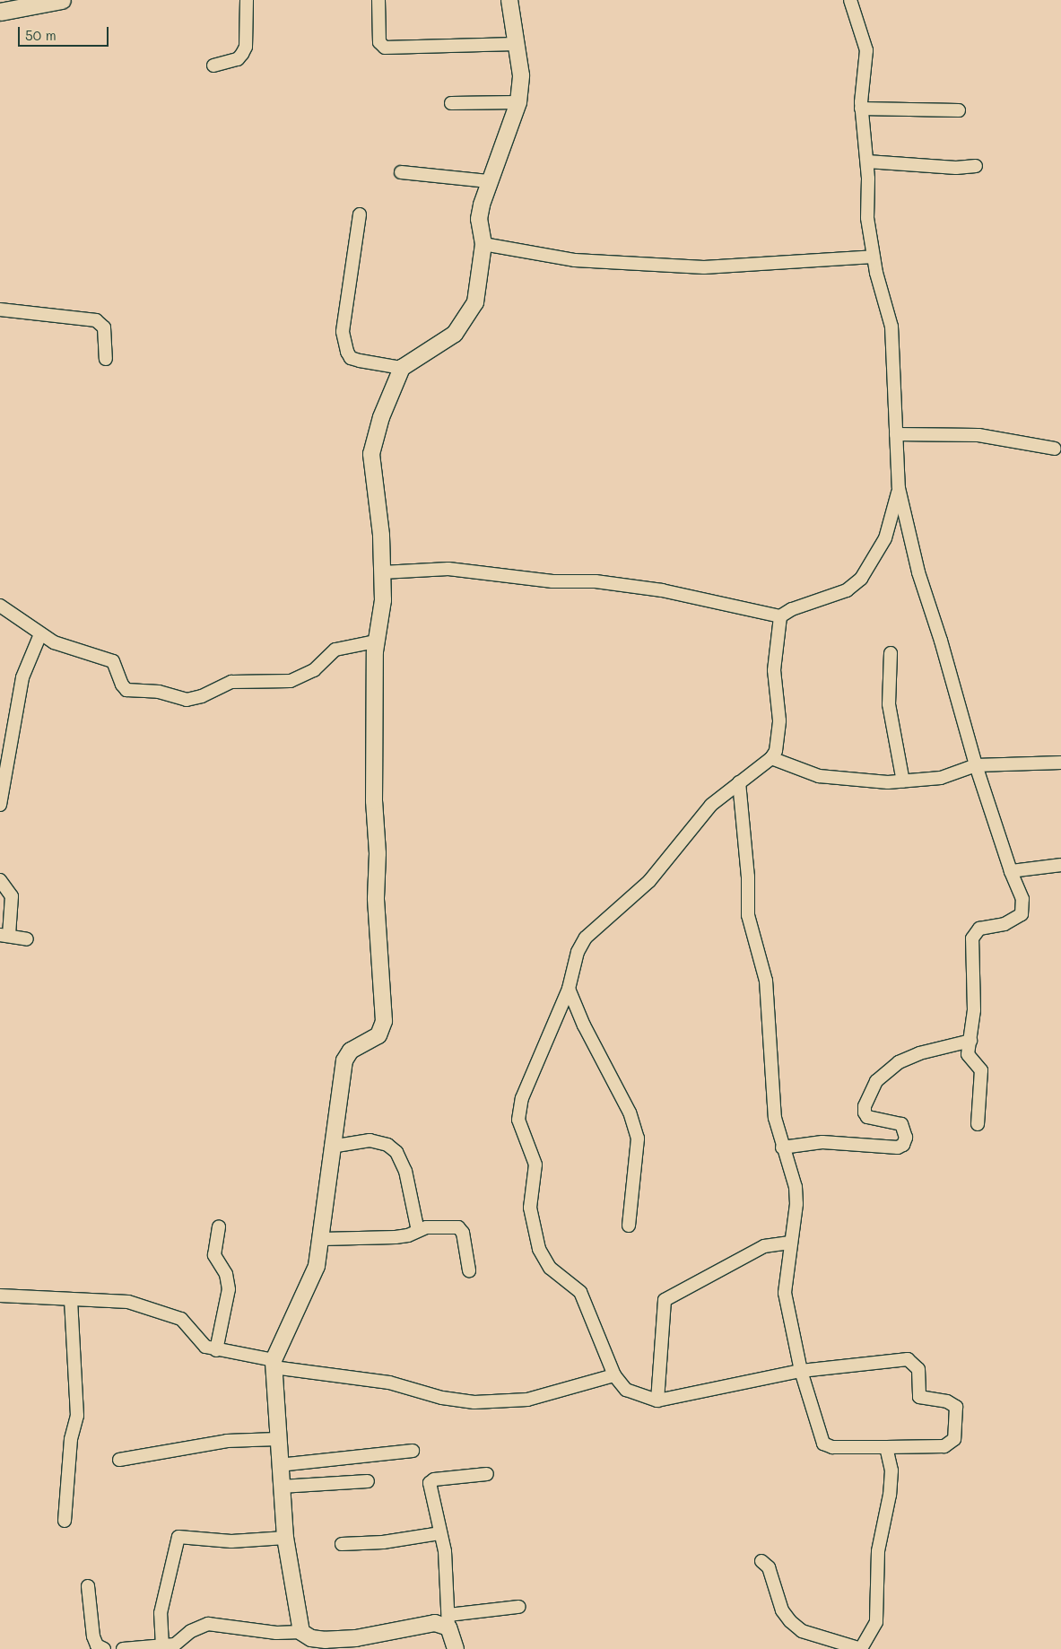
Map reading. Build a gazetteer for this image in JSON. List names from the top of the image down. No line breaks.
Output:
{"scale_bar":"50 m"}
